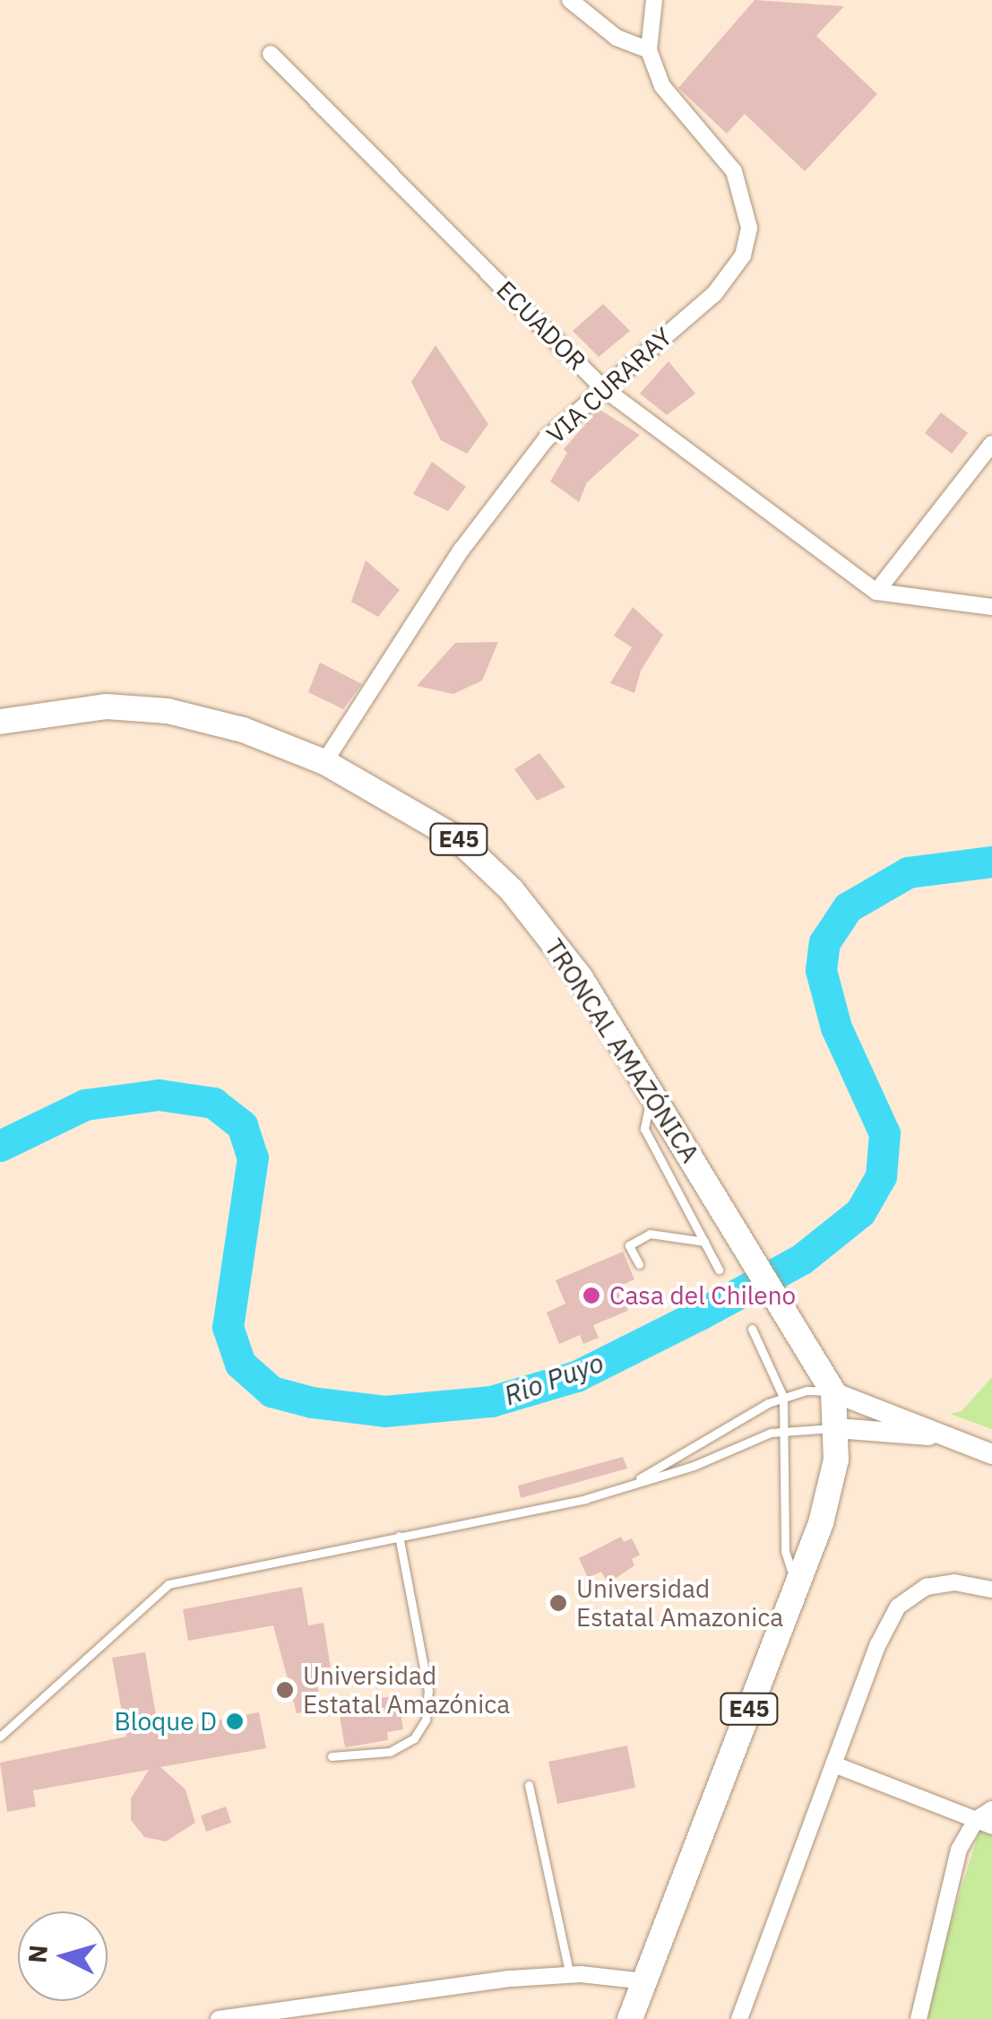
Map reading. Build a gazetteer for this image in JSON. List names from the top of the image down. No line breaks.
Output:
{"streets":{"highway":["E45","TRONCAL AMAZÓNICA"],"street":["ECUADOR","VIA CURARAY"]},"crossings":[["ECUADOR","VIA CURARAY"],["VIA CURARAY","TRONCAL AMAZÓNICA"],["E45","TRONCAL AMAZÓNICA"]],"water":["Rio Puyo"],"places":["Casa del Chileno","Universidad Estatal Amazonica","Universidad Estatal Amazónica","Bloque D"],"north":"left"}
